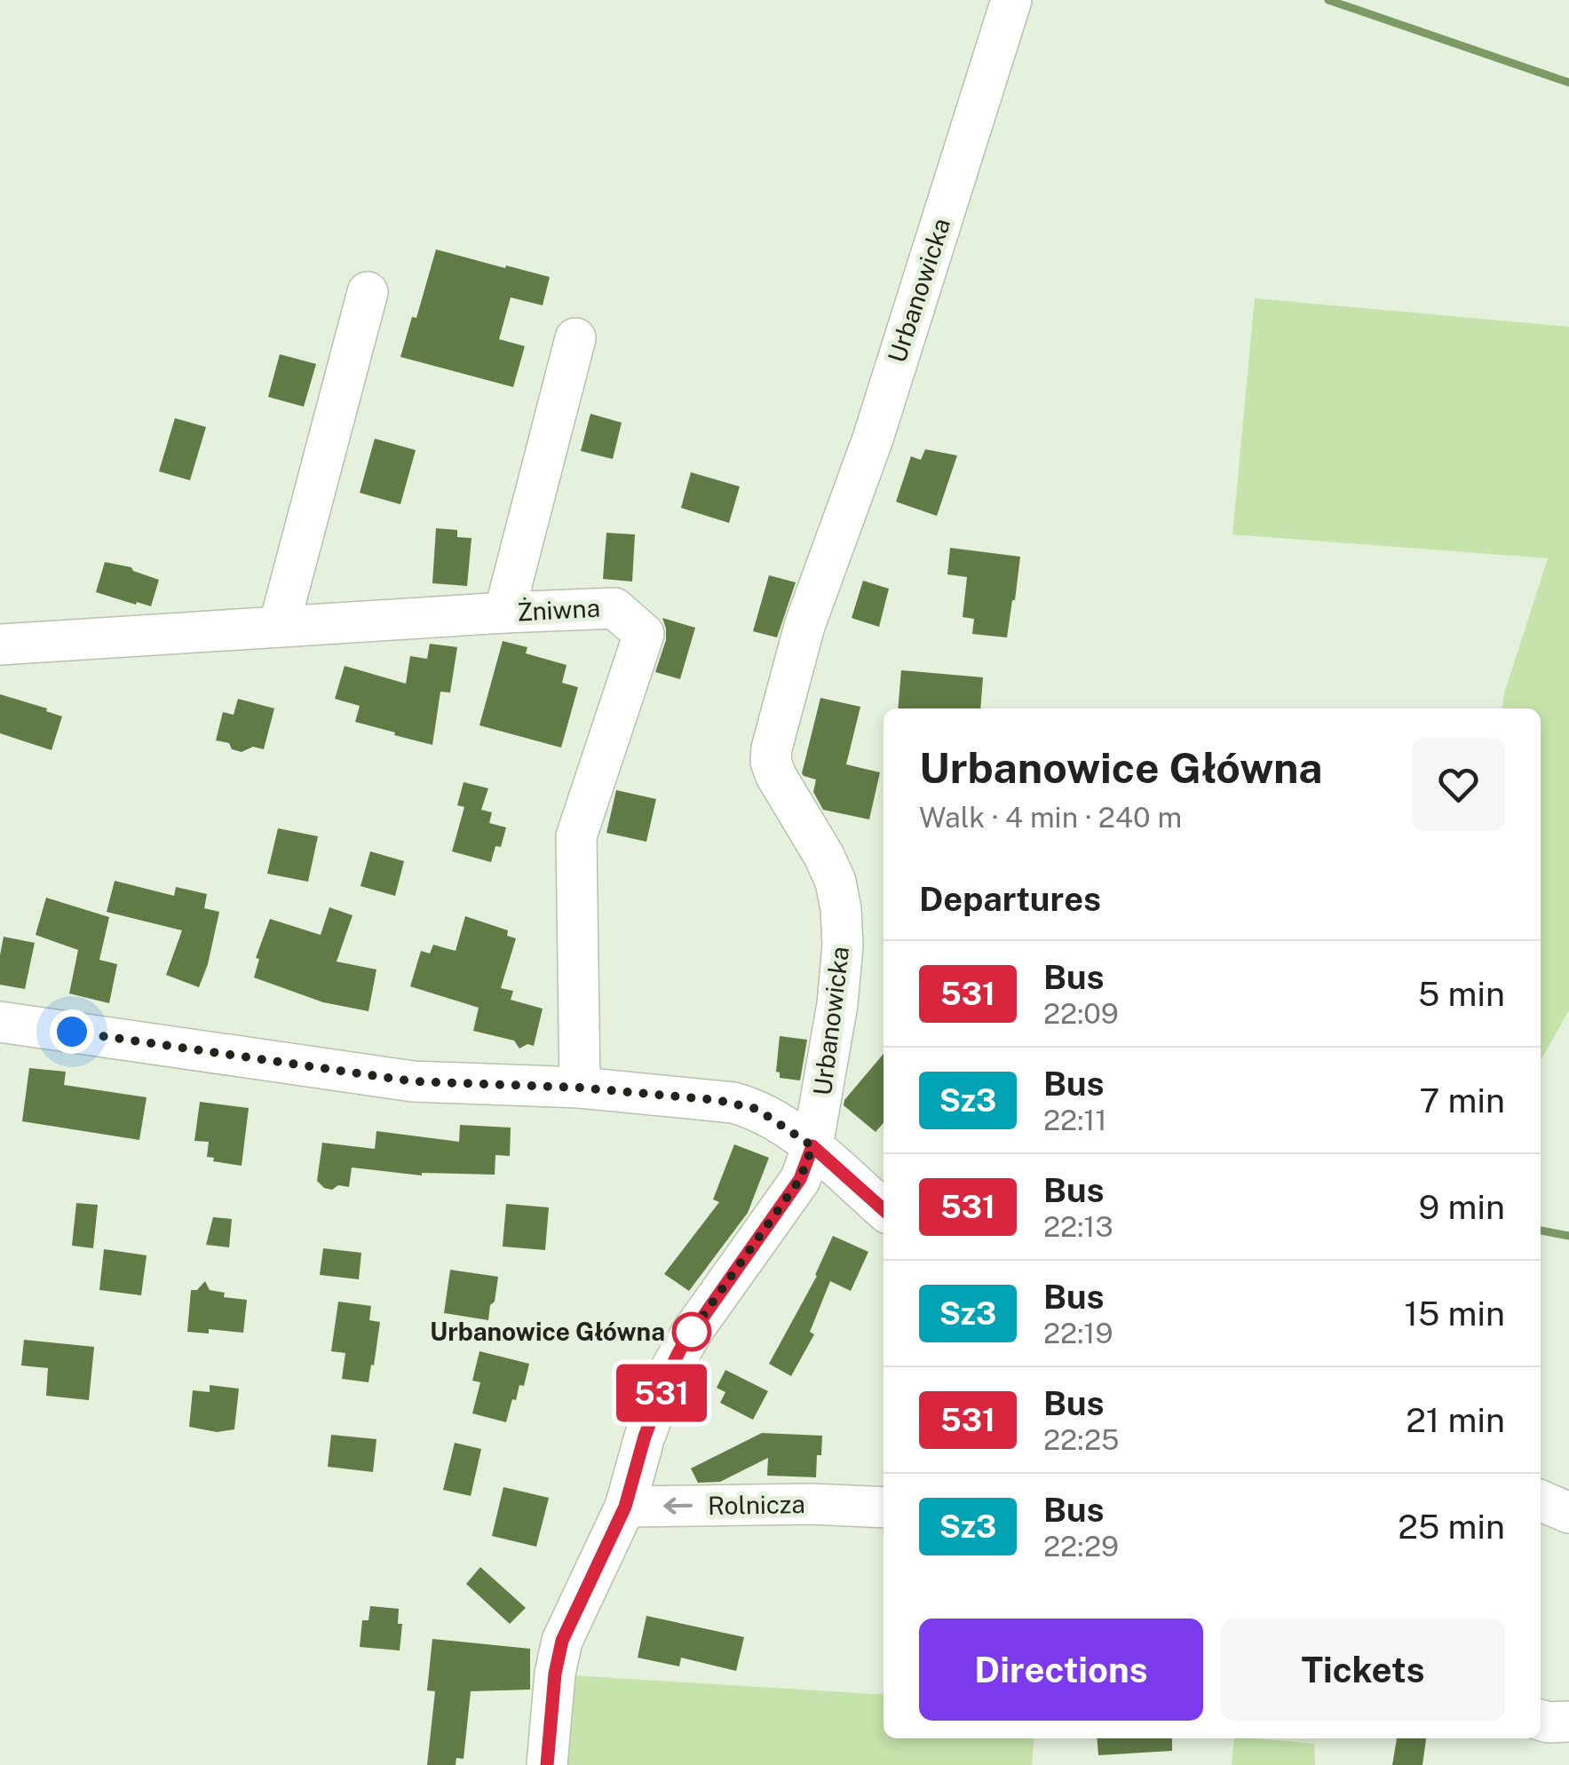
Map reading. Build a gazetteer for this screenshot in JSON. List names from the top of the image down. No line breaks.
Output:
{"streets":{"street":["Urbanowicka","Żniwna","Rolnicza"]},"crossings":[["Urbanowicka","Rolnicza"]],"one_way":["Rolnicza"],"places":["Urbanowice Główna"],"lines":["bus line 531"],"page":{"on_map":"531","heading":[["Urbanowice Główna","Walk · 4 min · 240 m"],"Departures"],"list":[{"mark":"531","name":"Bus","note":"22:09","value":"5 min"},{"mark":"Sz3","name":"Bus","note":"22:11","value":"7 min"},{"mark":"531","name":"Bus","note":"22:13","value":"9 min"},{"mark":"Sz3","name":"Bus","note":"22:19","value":"15 min"},{"mark":"531","name":"Bus","note":"22:25","value":"21 min"},{"mark":"Sz3","name":"Bus","note":"22:29","value":"25 min"}],"buttons":["Directions","Tickets"]}}
